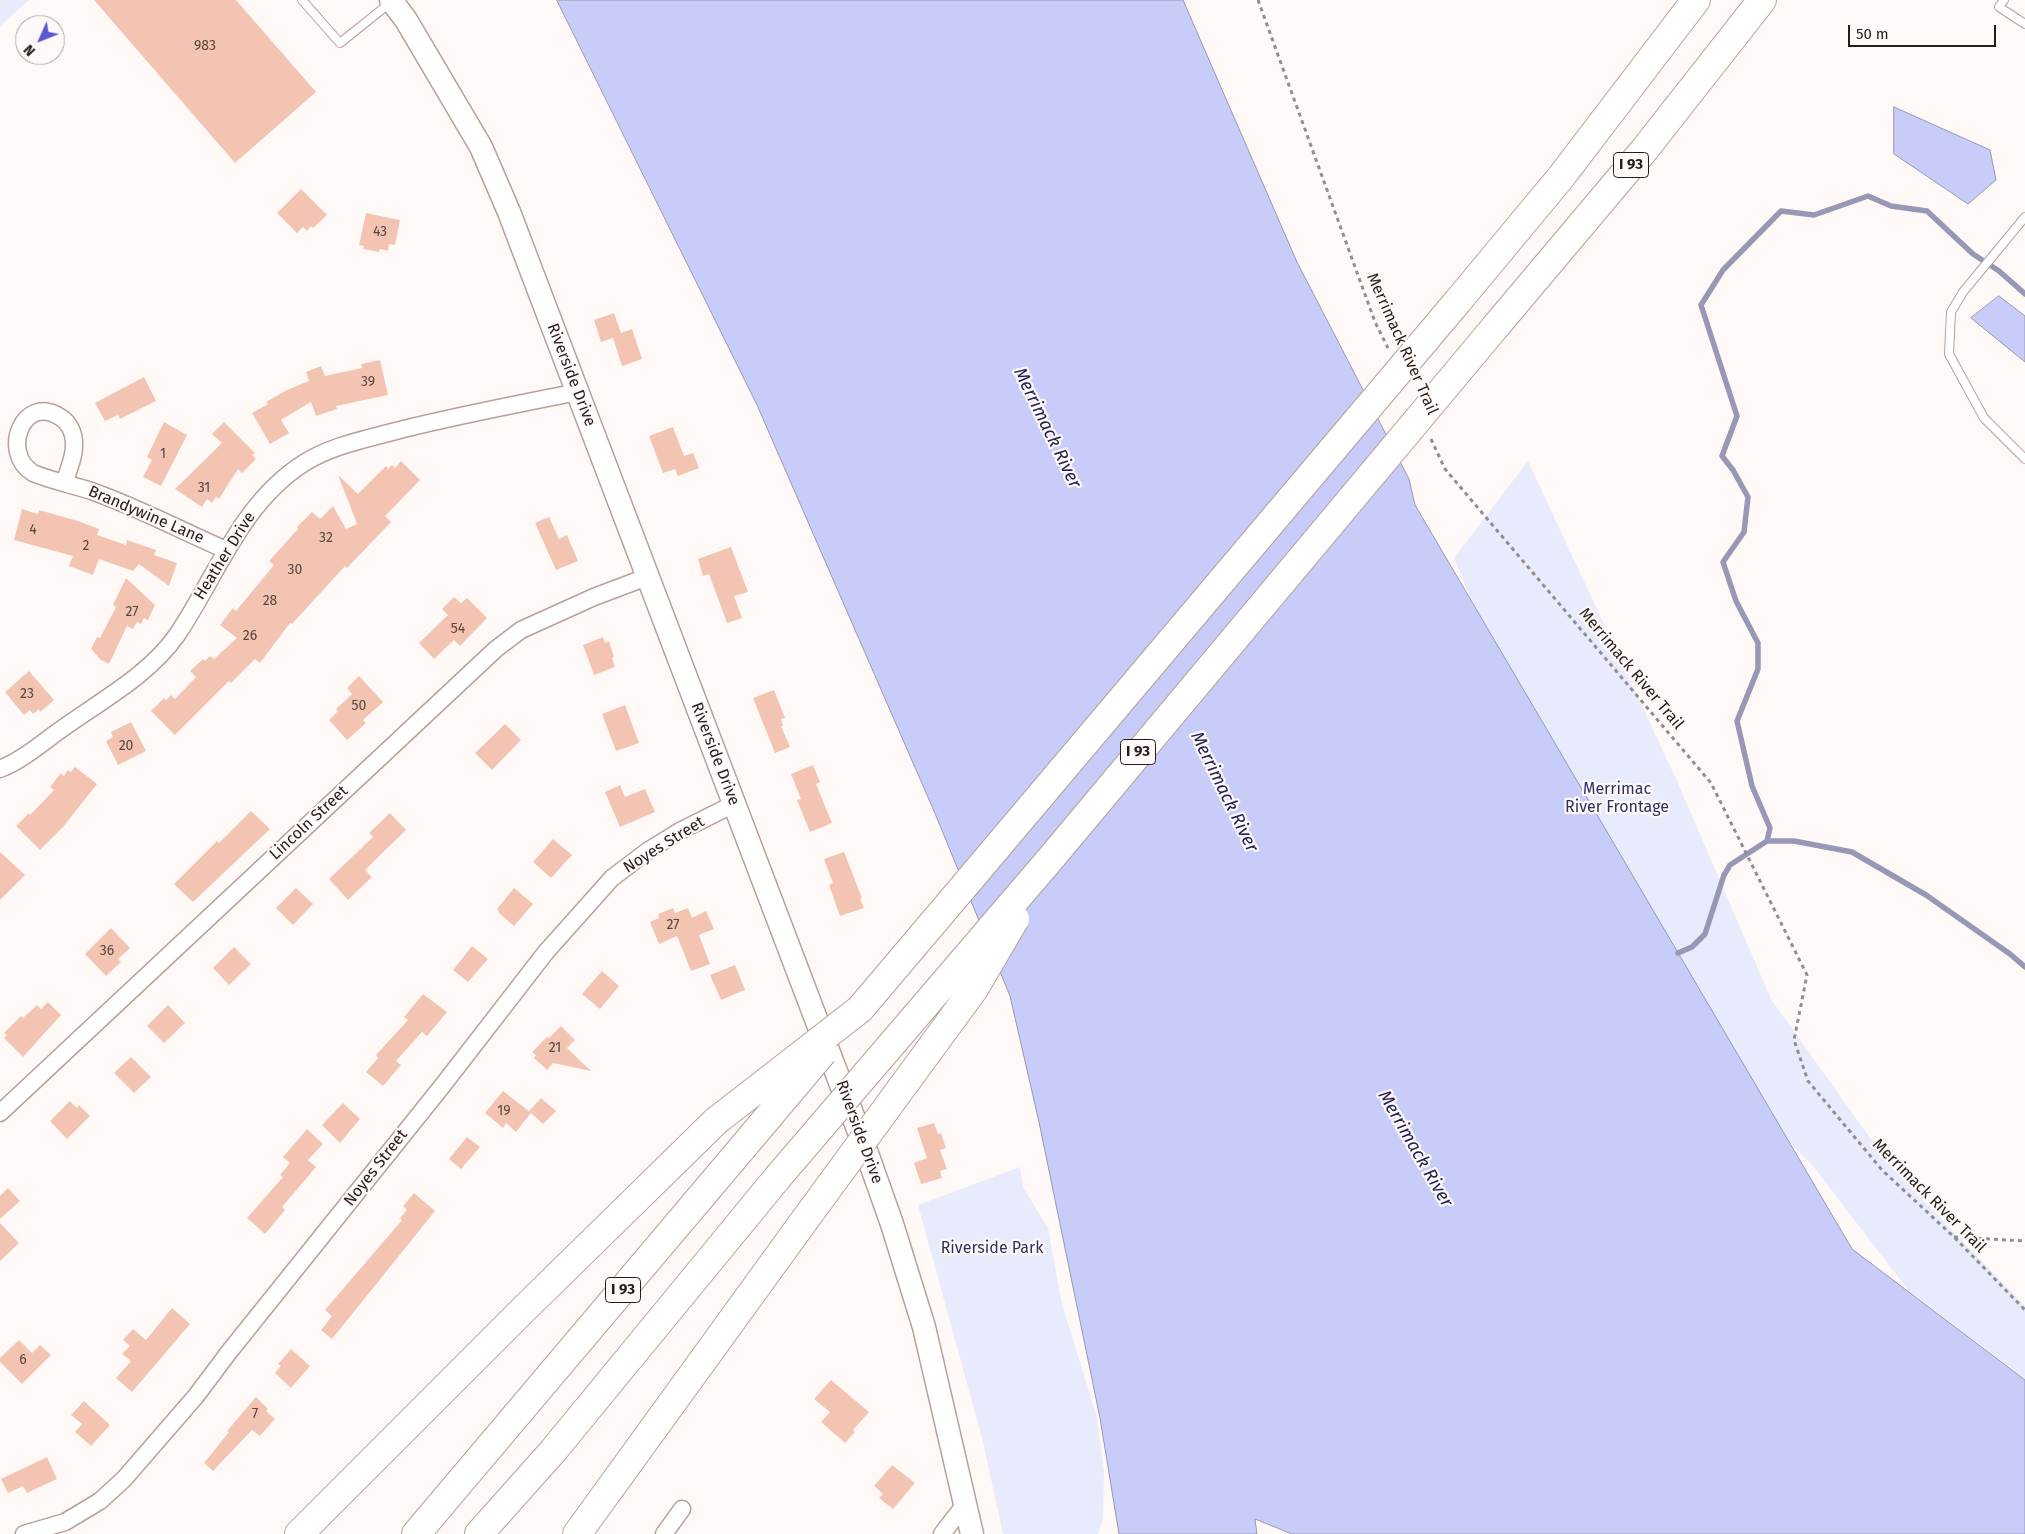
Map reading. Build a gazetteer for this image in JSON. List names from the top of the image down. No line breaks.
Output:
{"streets":{"highway":["I 93"],"main road":["Riverside Drive"],"street":["Brandywine Lane","Heather Drive","Lincoln Street","Noyes Street"],"path":["Merrimack River Trail"]},"crossings":[["Riverside Drive","Heather Drive"],["Riverside Drive","Lincoln Street"],["Riverside Drive","Noyes Street"],["Brandywine Lane","Heather Drive"]],"water":["Merrimack River"],"parks":["Merrimac River Frontage","Riverside Park"],"house_numbers":["983","43","39","1","31","4","32","2","30","28","27","54","26","23","50","20","27","36","21","19","6","7"],"scale_bar":"50 m","north":"bottom left"}
